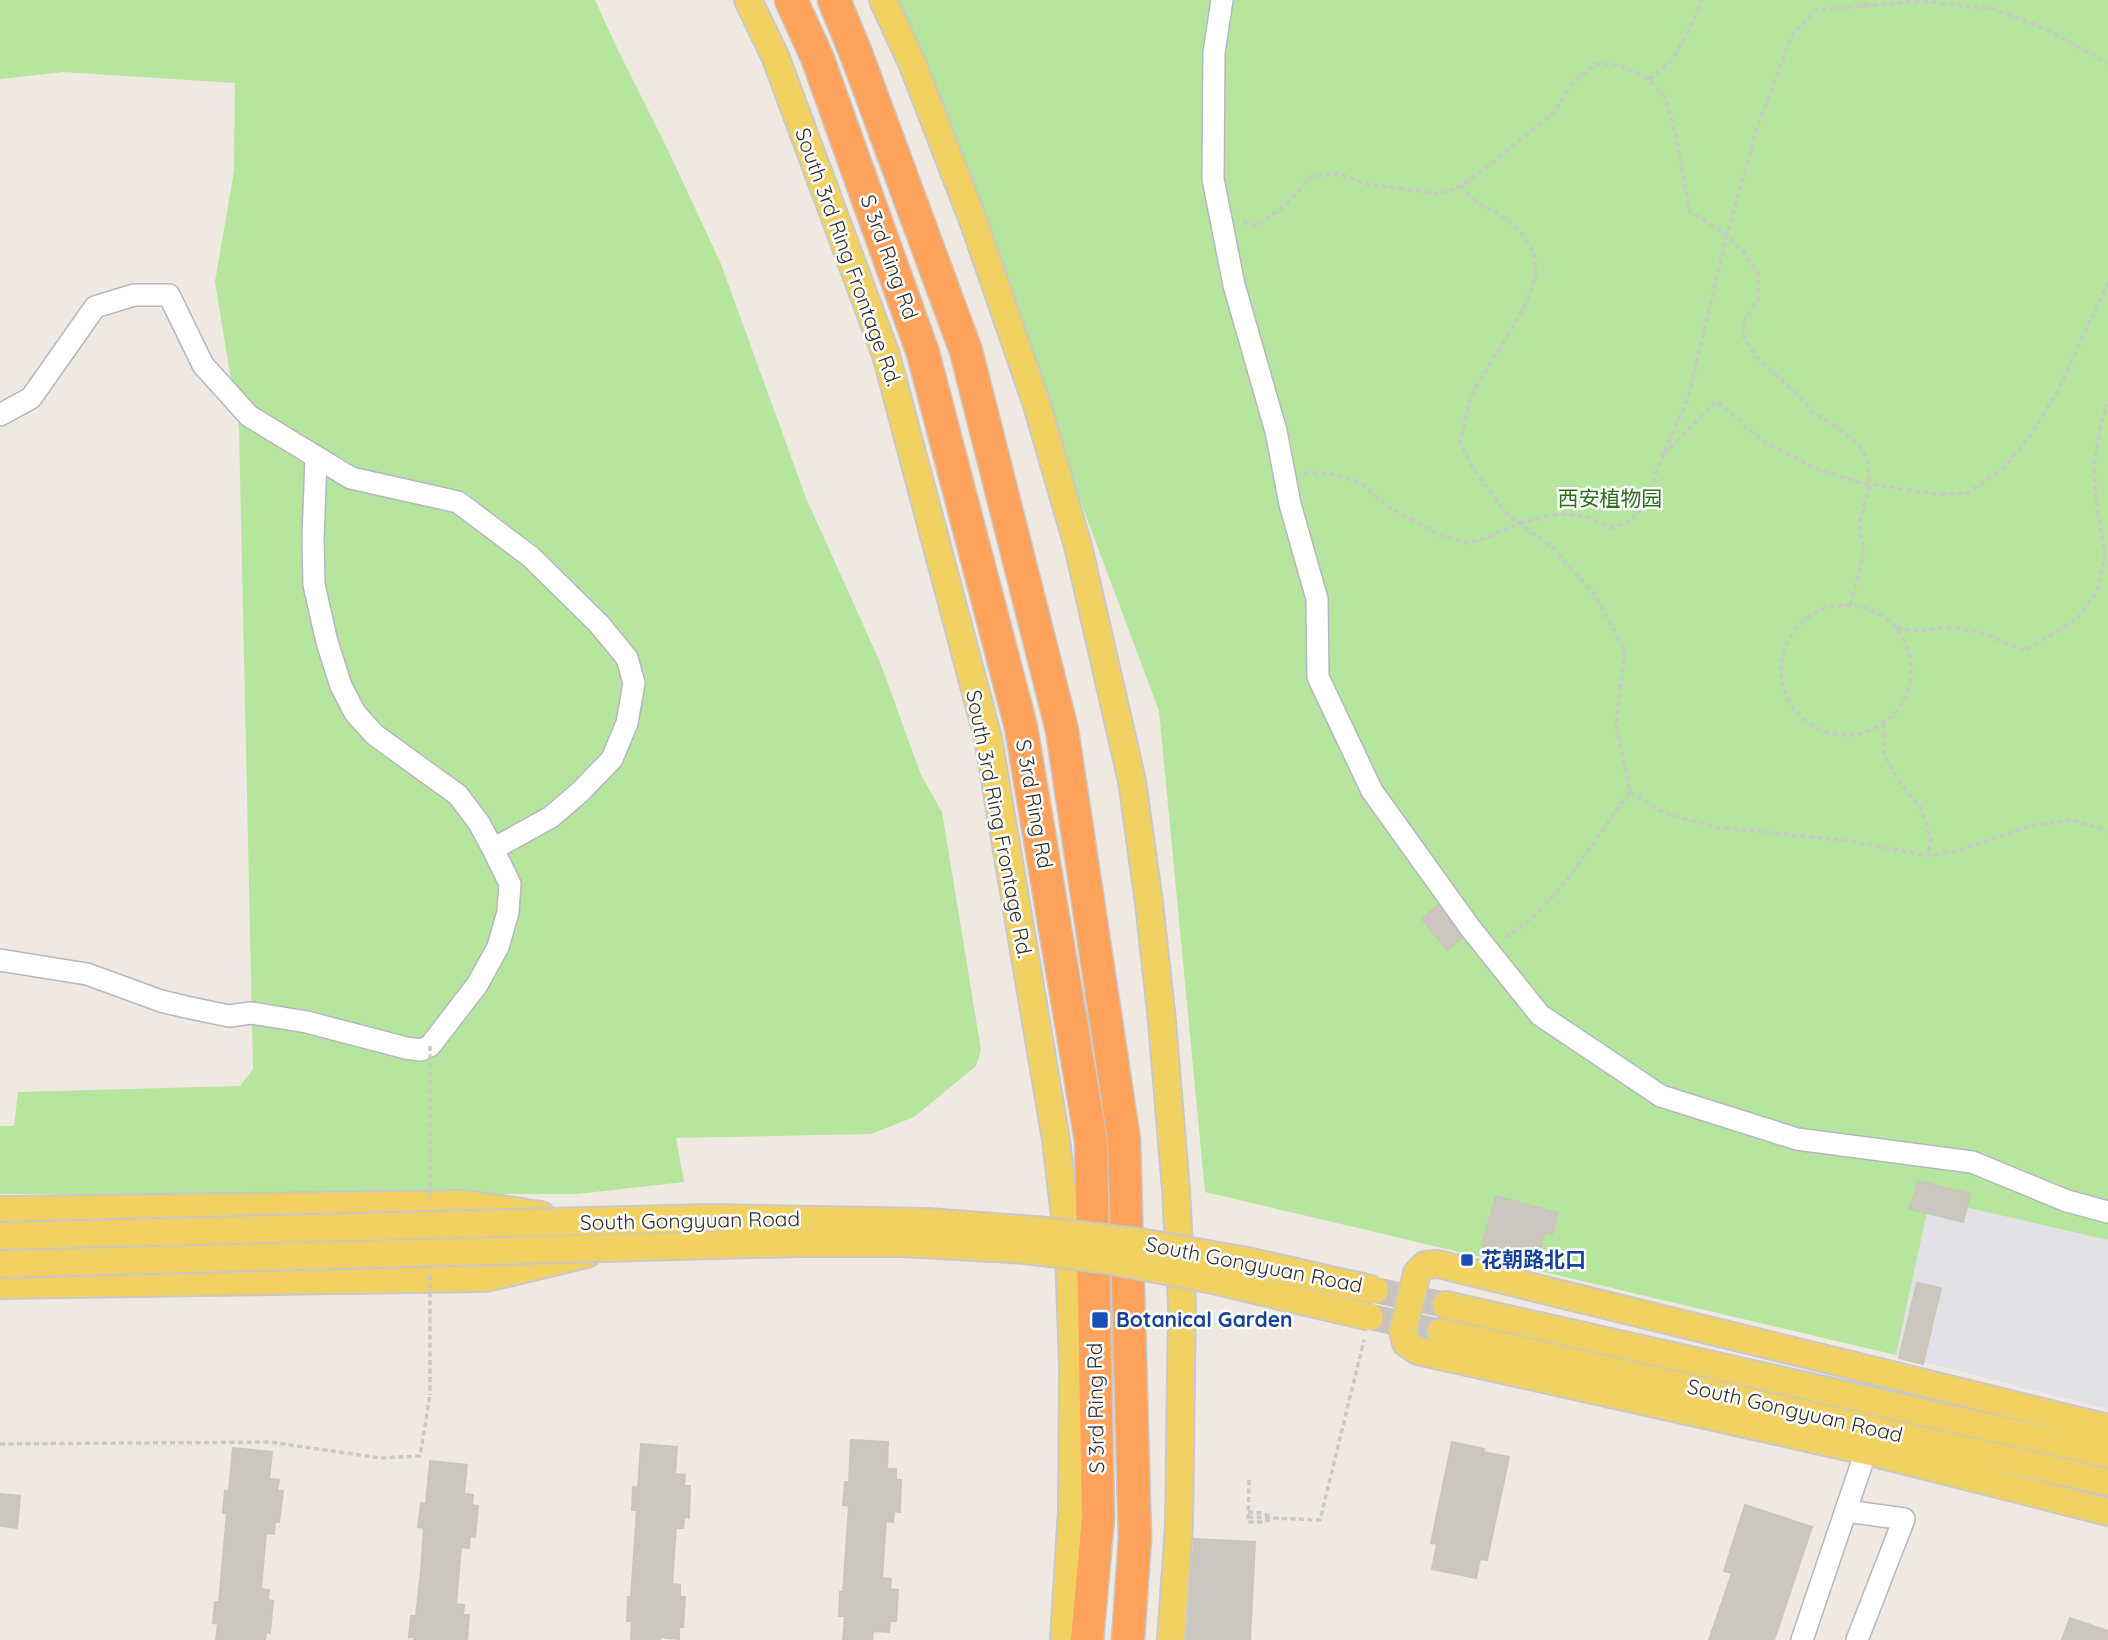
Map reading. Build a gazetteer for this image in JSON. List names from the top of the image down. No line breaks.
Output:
{"streets":{"highway":["S 3rd Ring Rd"],"main road":["South 3rd Ring Frontage Rd.","South Gongyuan Road"]},"parks":["西安植物园"],"places":{"transit":["花朝路北口","Botanical Garden"]}}
